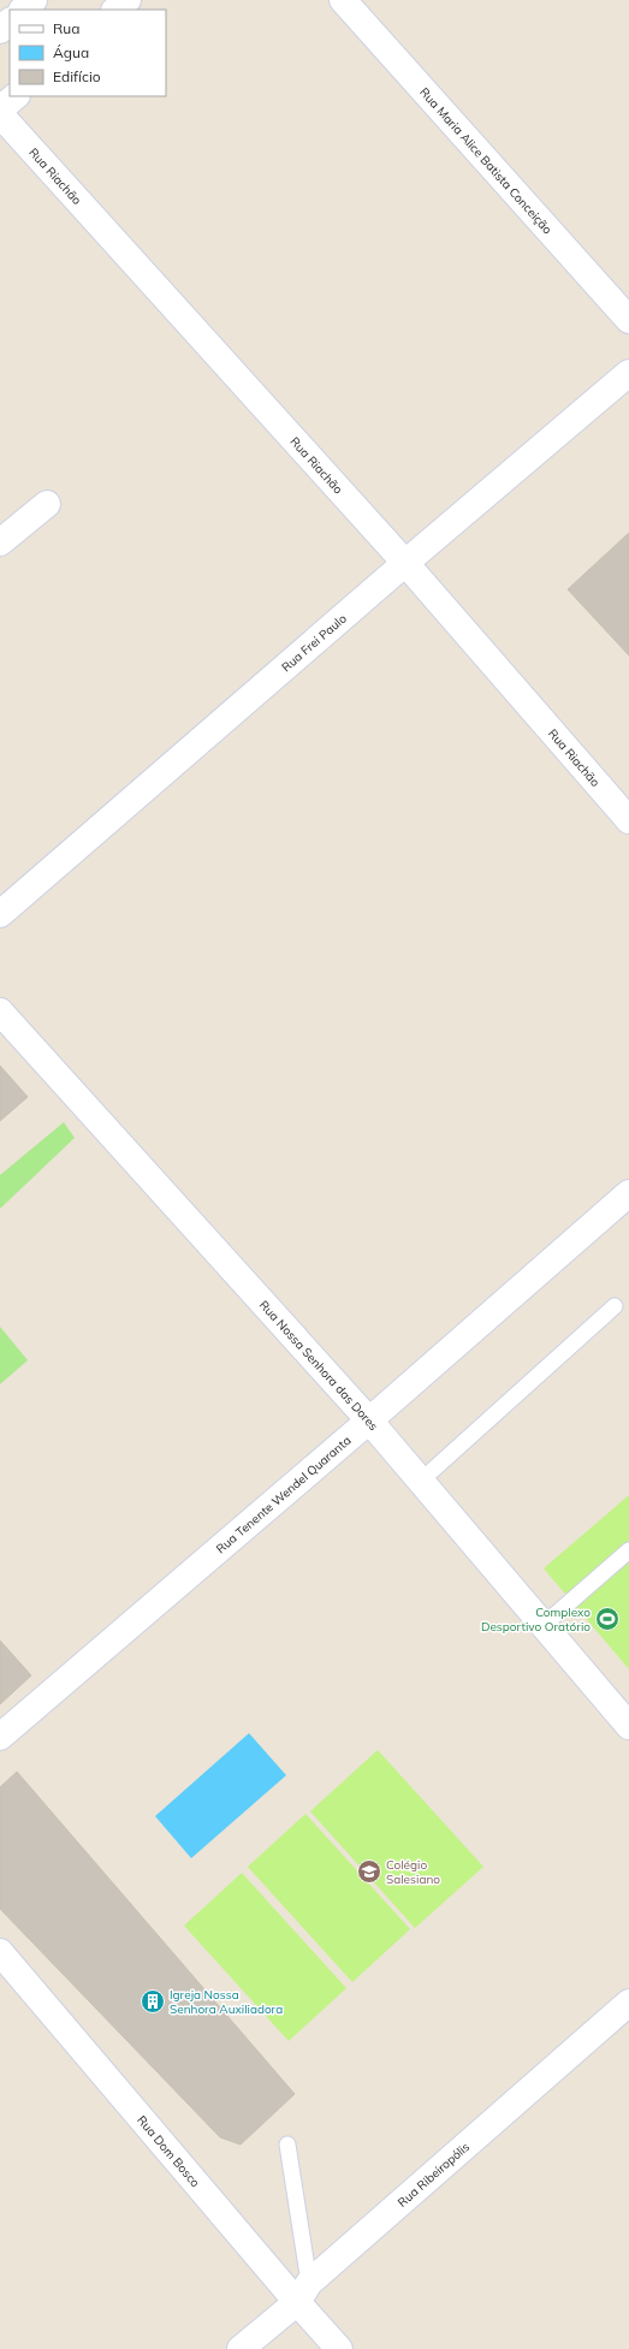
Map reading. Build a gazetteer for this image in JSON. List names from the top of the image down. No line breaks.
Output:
{"streets":{"street":["Rua Maria Alice Batista Conceição","Rua Riachão","Rua Frei Paulo","Rua Nossa Senhora das Dores","Rua Tenente Wendel Quaranta","Rua Dom Bosco","Rua Ribeiropólis"]},"crossings":[["Rua Riachão","Rua Frei Paulo"],["Rua Nossa Senhora das Dores","Rua Tenente Wendel Quaranta"],["Rua Dom Bosco","Rua Ribeiropólis"]],"places":{"sports":["Complexo Desportivo Oratório"],"school or university":["Colégio Salesiano"],"building":["Igreja Nossa Senhora Auxiliadora"]},"legend":["Rua","Água","Edifício"]}
